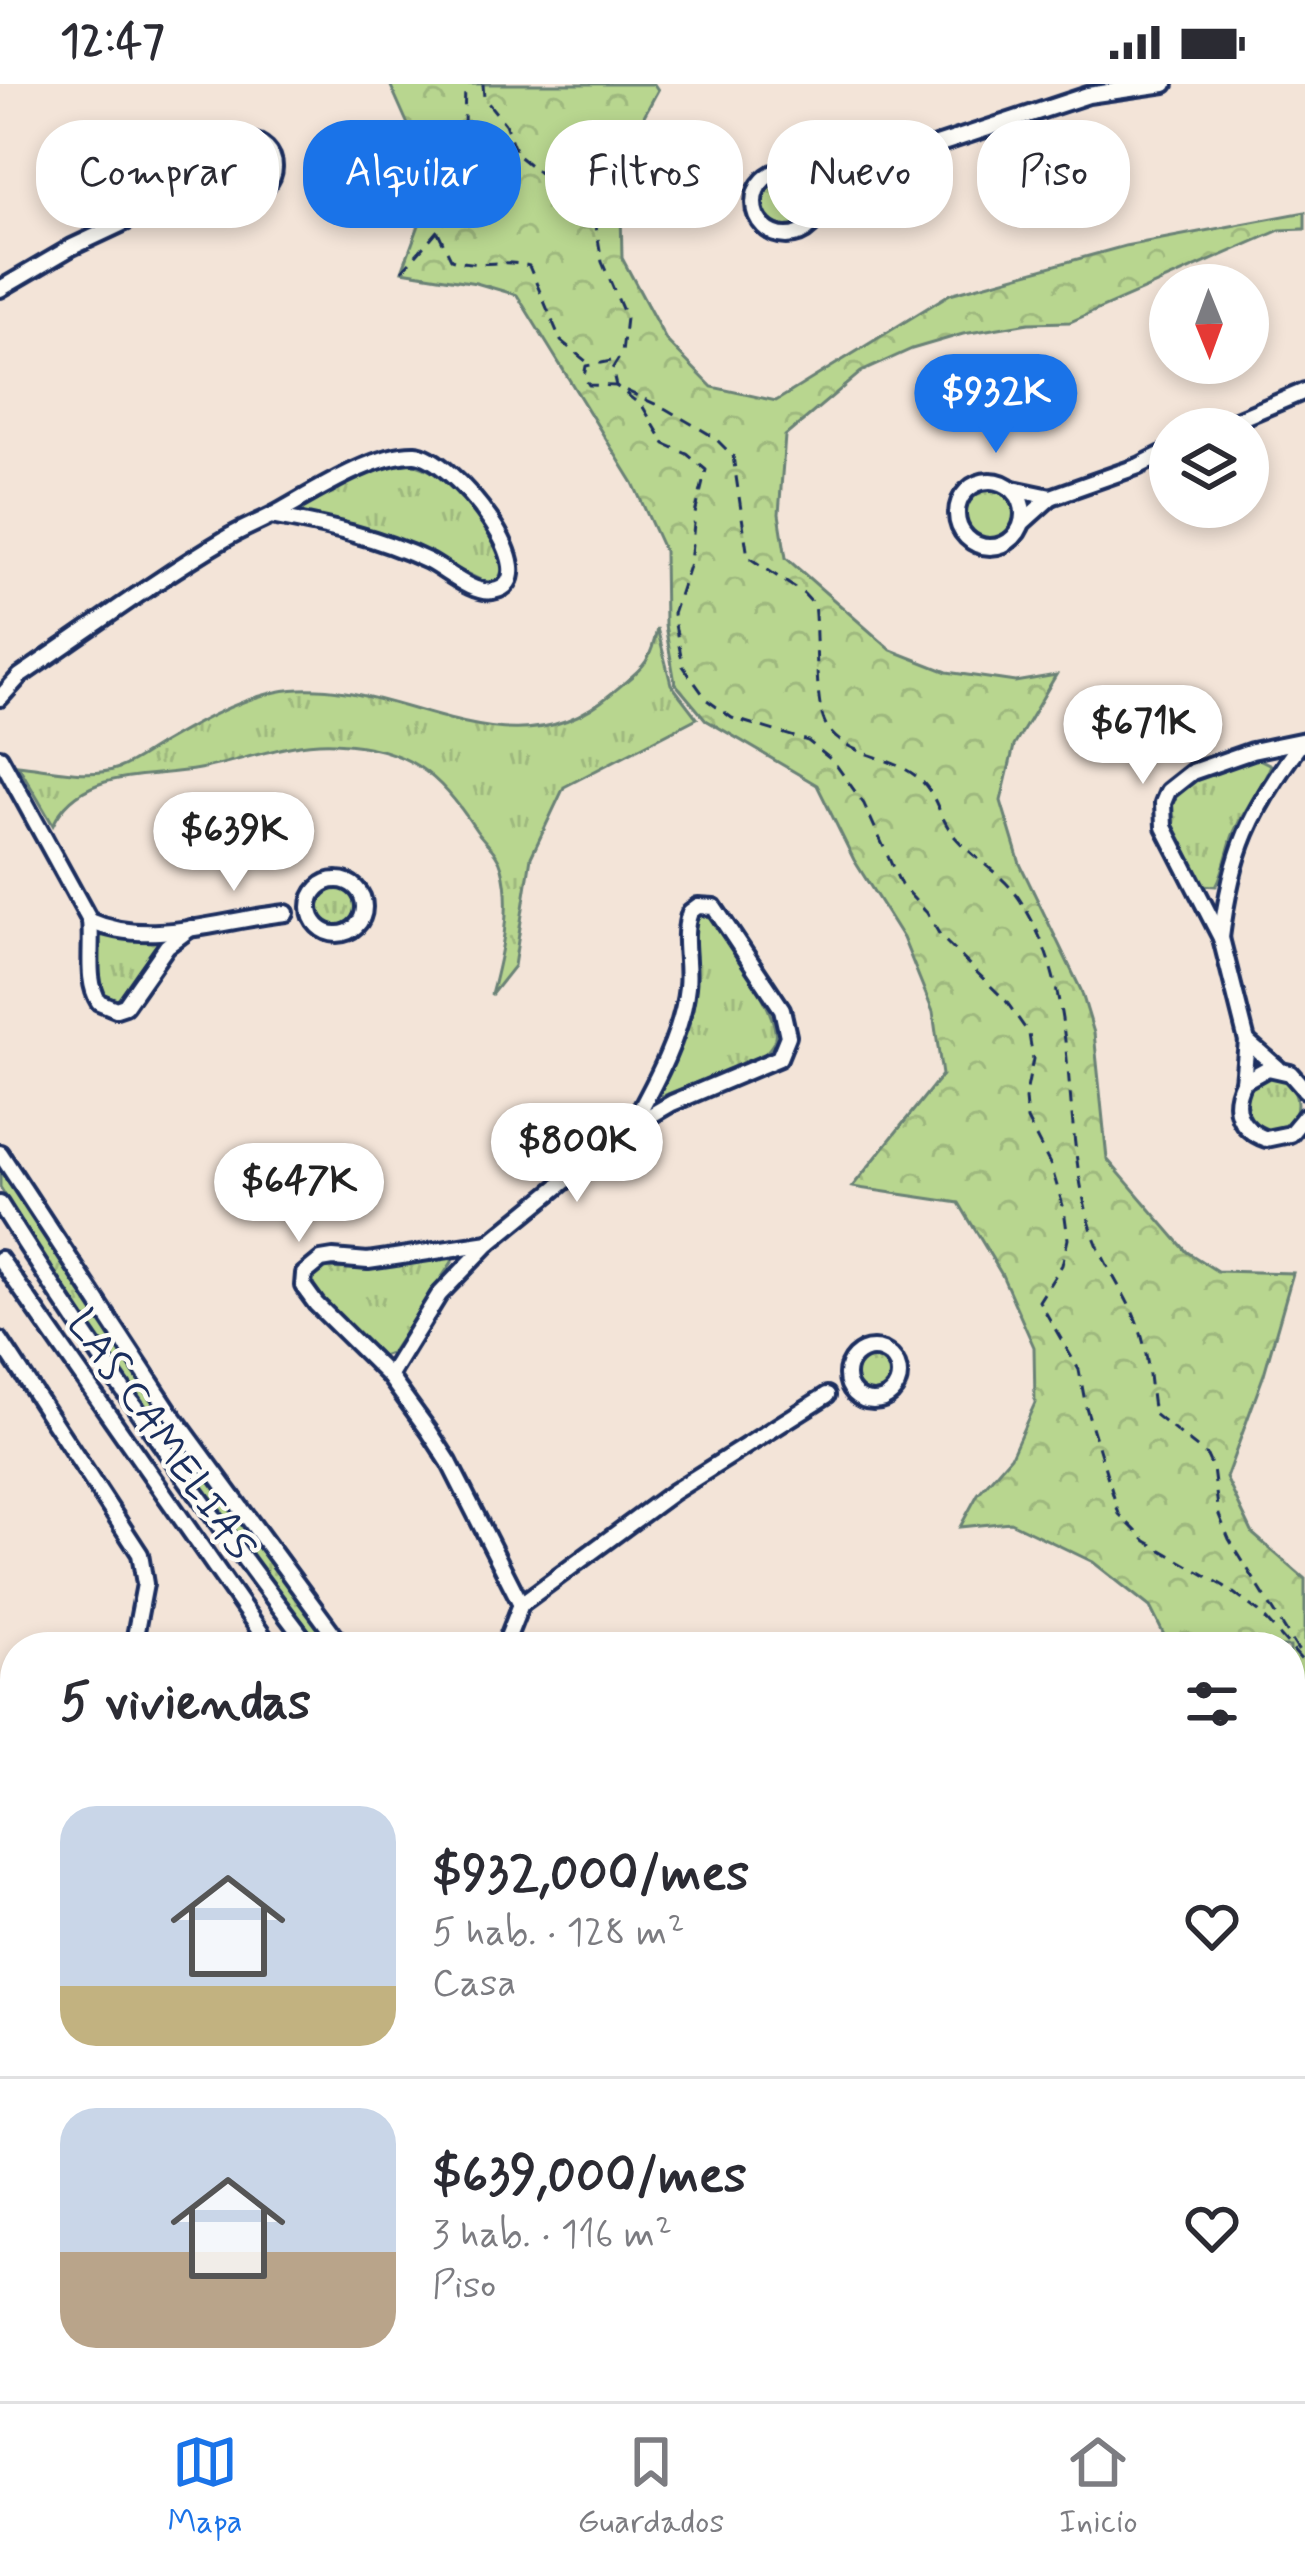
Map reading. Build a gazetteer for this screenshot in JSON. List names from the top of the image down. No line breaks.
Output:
{"streets":{"street":["LAS CAMELIAS"]},"north":"bottom","page":{"status":"12:47","chip":["Comprar","Alquilar","Filtros","Nuevo","Piso"],"price":["$932K","$671K","$639K","$800K","$647K"],"heading":"5 viviendas","list":[{"name":"$932,000/mes","note":"5 hab. · 128 m² · Casa"},{"name":"$639,000/mes","note":"3 hab. · 116 m² · Piso"}],"tabs":["Mapa","Guardados","Inicio"]}}
